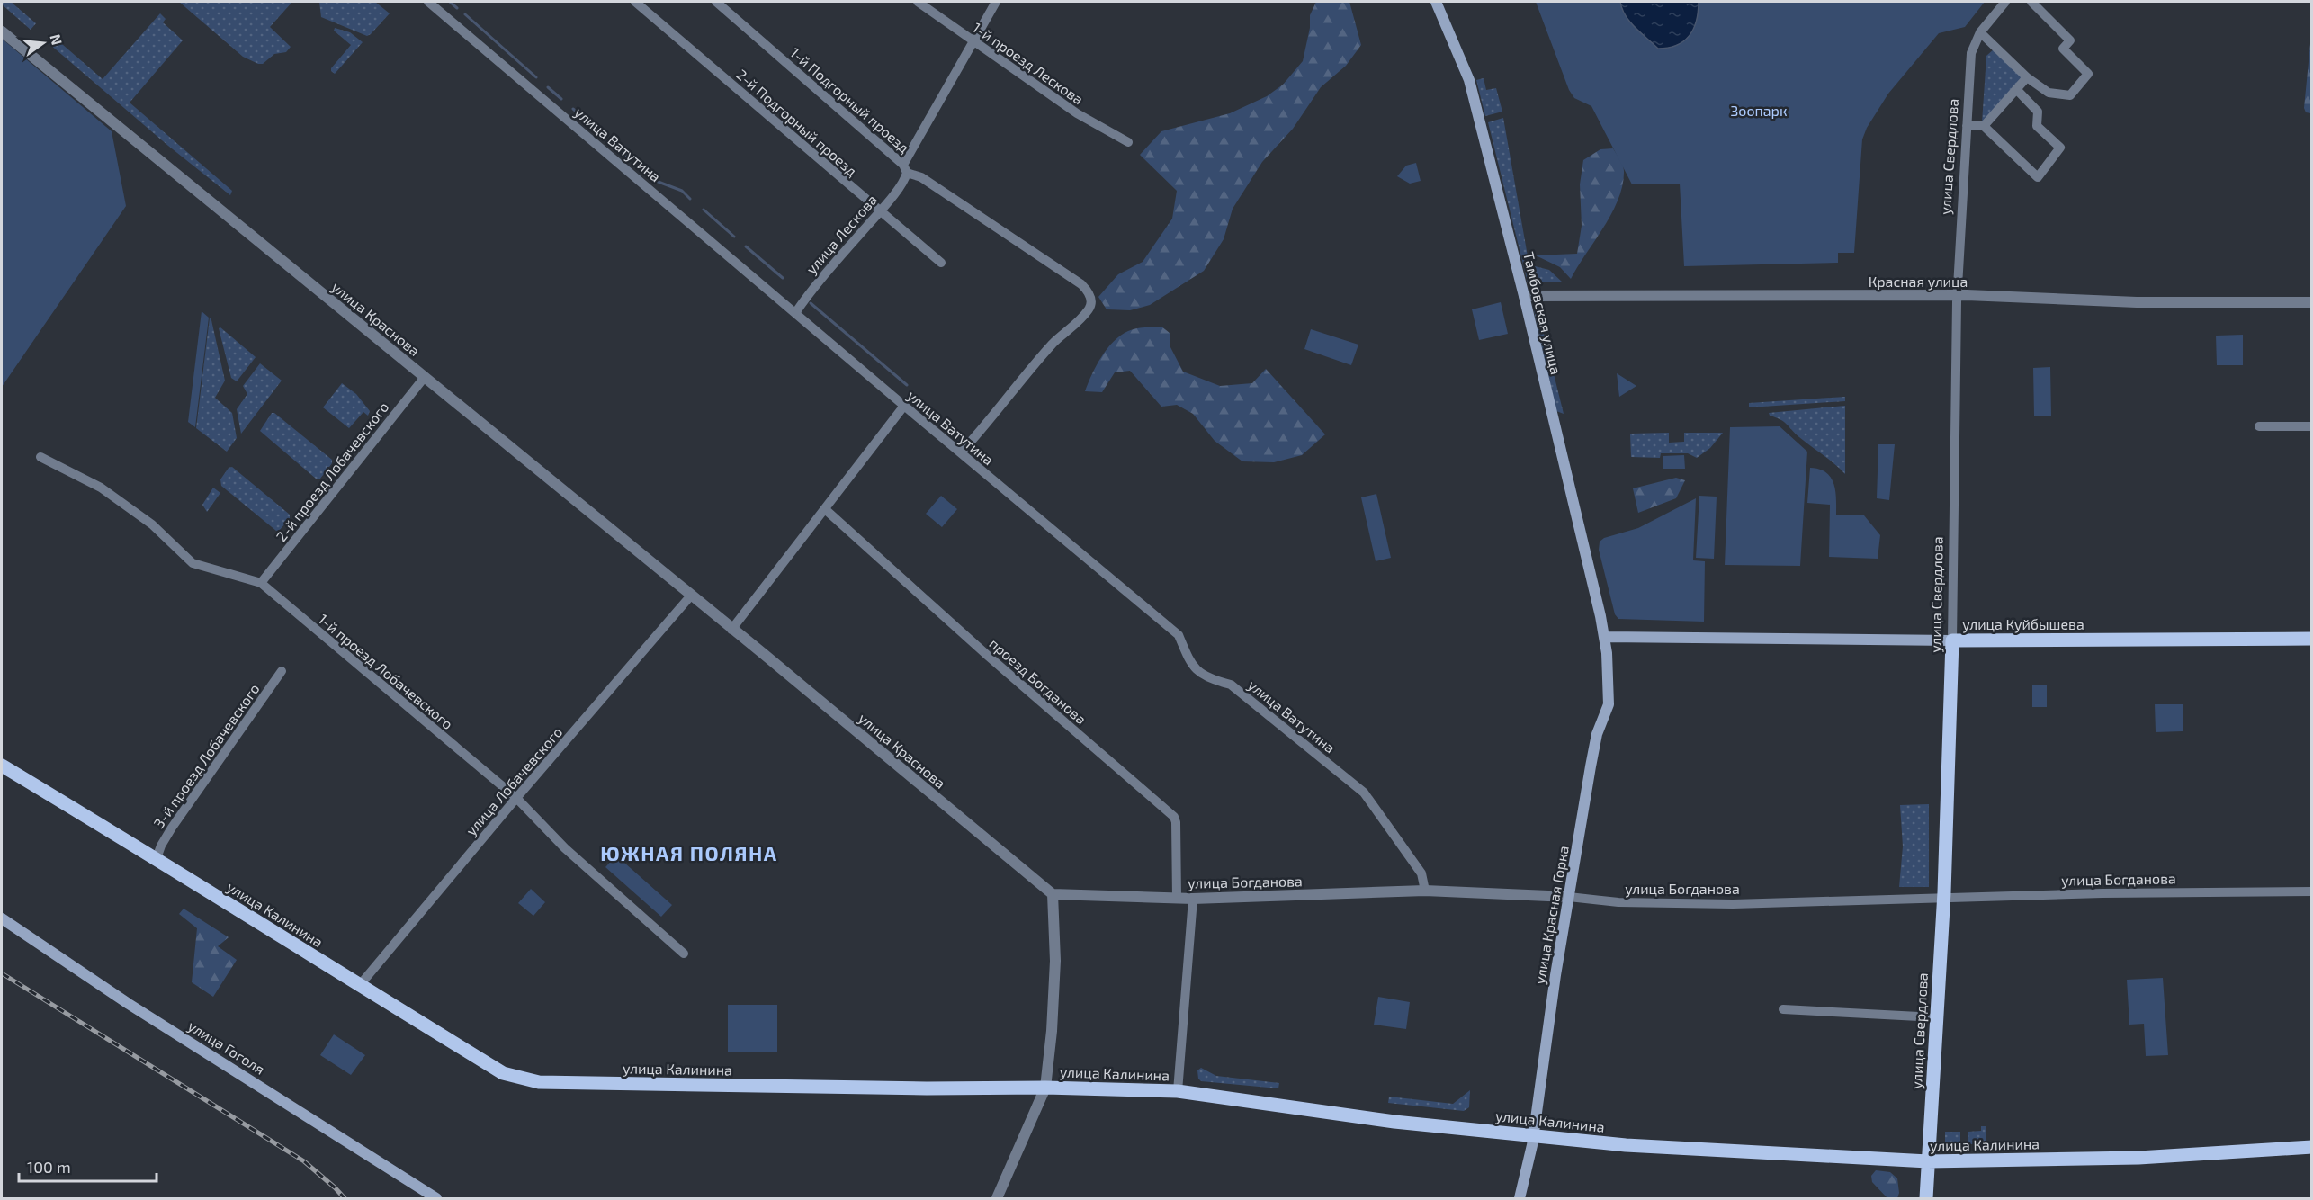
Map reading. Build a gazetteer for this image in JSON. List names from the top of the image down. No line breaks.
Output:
{"streets":{"main road":["улица Свердлова","Тамбовская улица","улица Куйбышева","улица Калинина","улица Красная Горка","улица Гоголя"],"street":["1-й проезд Лескова","1-й Подгорный проезд","2-й Подгорный проезд","улица Ватутина","улица Лескова","Красная улица","улица Краснова","2-й проезд Лобачевского","1-й проезд Лобачевского","проезд Богданова","3-й проезд Лобачевского","улица Лобачевского","улица Богданова"]},"crossings":[["1-й проезд Лескова","улица Лескова"],["1-й Подгорный проезд","улица Ватутина"],["1-й Подгорный проезд","улица Лескова"],["2-й Подгорный проезд","улица Лескова"],["улица Ватутина","улица Лескова"],["улица Ватутина","улица Богданова"],["улица Свердлова","Красная улица"],["улица Свердлова","улица Куйбышева"],["улица Свердлова","улица Богданова"],["улица Свердлова","улица Калинина"],["Красная улица","Тамбовская улица"],["Тамбовская улица","улица Куйбышева"],["Тамбовская улица","улица Красная Горка"],["улица Краснова","2-й проезд Лобачевского"],["улица Краснова","улица Лобачевского"],["улица Краснова","улица Богданова"],["2-й проезд Лобачевского","1-й проезд Лобачевского"],["улица Куйбышева","улица Красная Горка"],["1-й проезд Лобачевского","улица Лобачевского"],["проезд Богданова","улица Богданова"],["3-й проезд Лобачевского","улица Калинина"],["улица Лобачевского","улица Калинина"],["улица Богданова","улица Красная Горка"],["улица Калинина","улица Красная Горка"]],"districts":["ЮЖНАЯ ПОЛЯНА"],"parks":["Зоопарк"],"scale_bar":"100 m","north":"right"}
